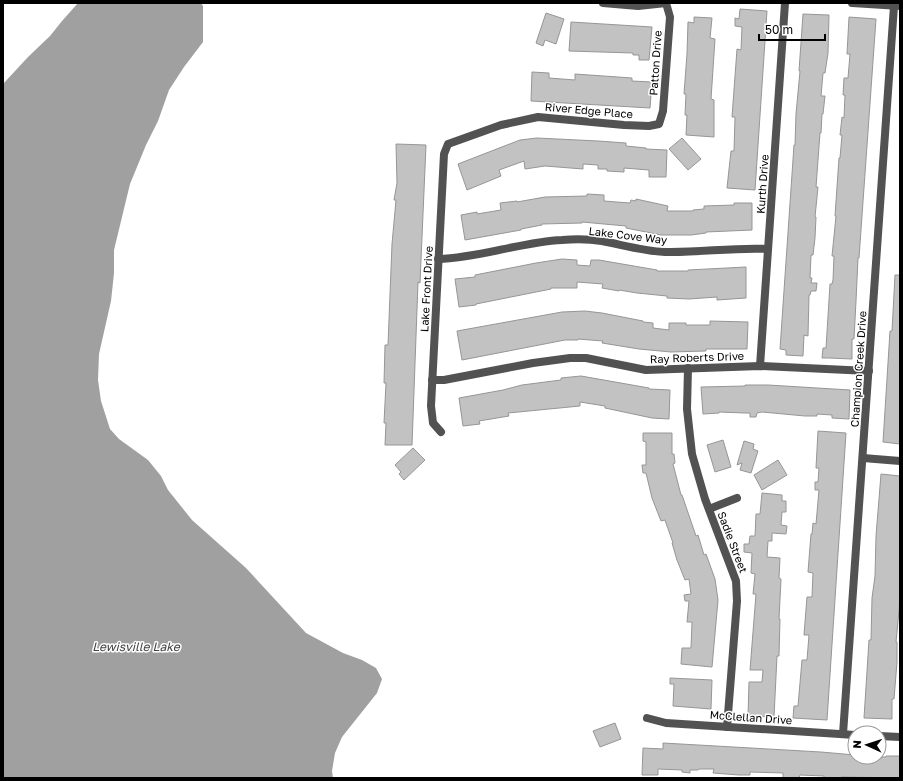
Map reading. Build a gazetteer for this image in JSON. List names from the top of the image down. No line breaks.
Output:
{"streets":{"street":["Patton Drive","River Edge Place","Kurth Drive","Lake Cove Way","Lake Front Drive","Ray Roberts Drive","Champion Creek Drive","Sadie Street","McClellan Drive"]},"crossings":[["Patton Drive","River Edge Place"],["River Edge Place","Lake Front Drive"],["Kurth Drive","Lake Cove Way"],["Kurth Drive","Ray Roberts Drive"],["Lake Cove Way","Lake Front Drive"],["Lake Front Drive","Ray Roberts Drive"],["Ray Roberts Drive","Champion Creek Drive"],["Ray Roberts Drive","Sadie Street"],["Champion Creek Drive","McClellan Drive"],["Sadie Street","McClellan Drive"]],"water":["Lewisville Lake"],"scale_bar":"50 m","north":"left"}
